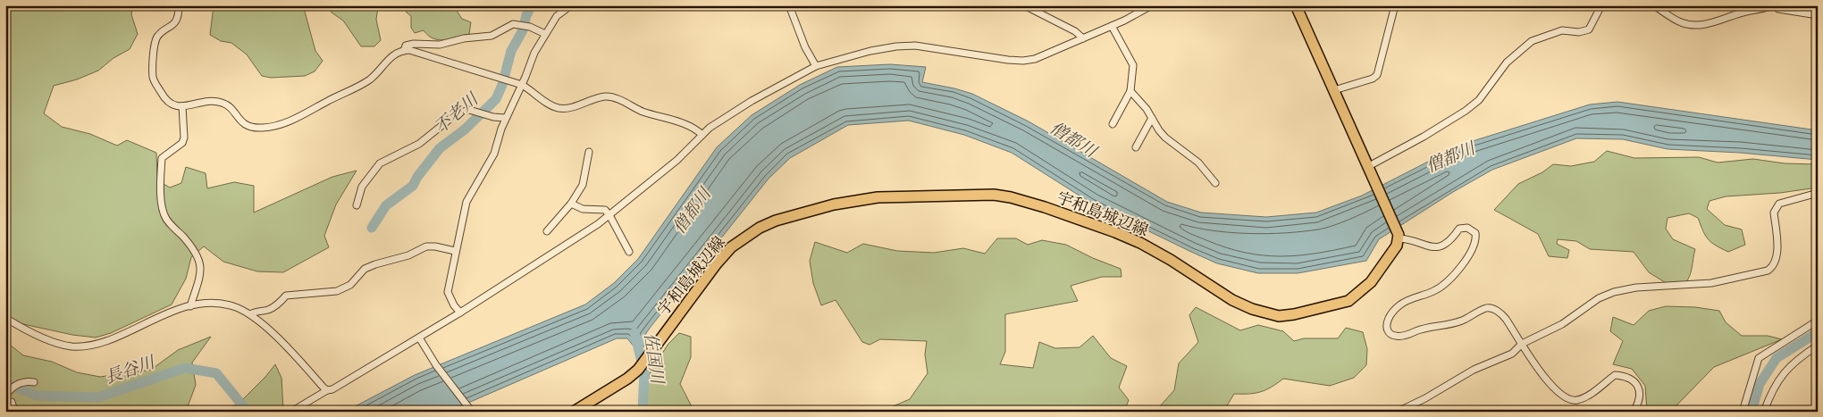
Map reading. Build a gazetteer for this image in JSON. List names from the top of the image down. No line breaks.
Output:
{"streets":{"main road":["宇和島城辺線"]},"water":["不老川","僧都川","佐国川","長谷川"]}
